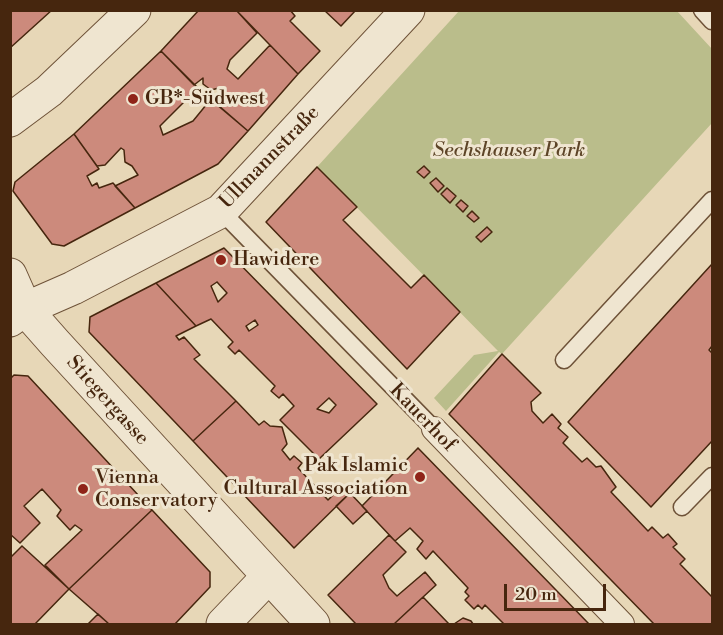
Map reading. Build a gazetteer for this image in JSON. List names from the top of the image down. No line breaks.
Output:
{"streets":{"street":["Ullmannstraße","Stiegergasse","Kauerhof"]},"crossings":[["Ullmannstraße","Stiegergasse"],["Ullmannstraße","Kauerhof"]],"parks":["Sechshauser Park"],"places":["GB*-Südwest","Hawidere","Pak Islamic Cultural Association","Vienna Conservatory"],"scale_bar":"20 m"}
